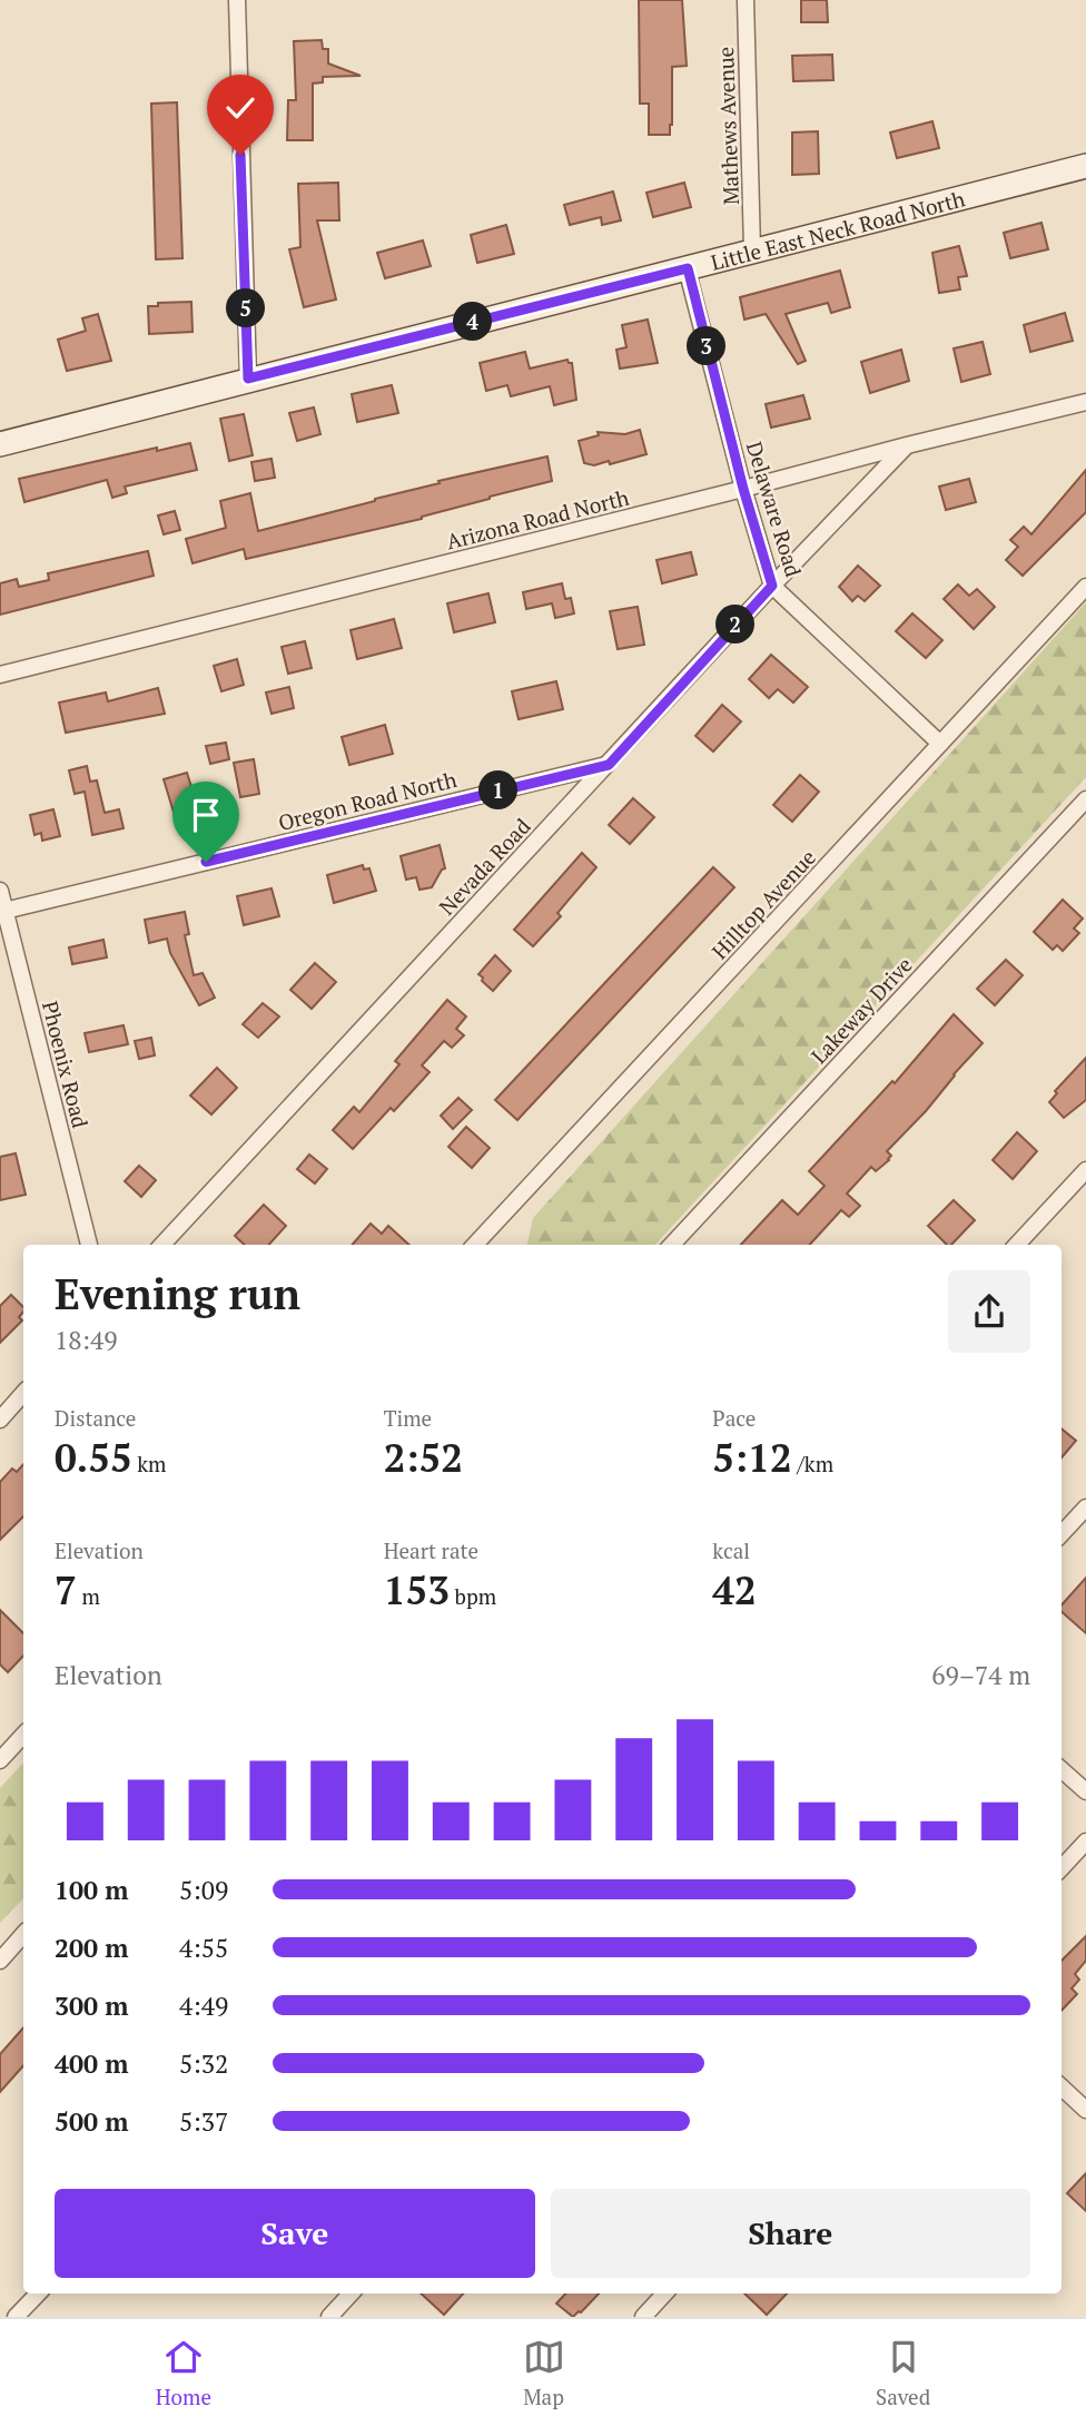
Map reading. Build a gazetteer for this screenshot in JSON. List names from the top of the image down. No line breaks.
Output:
{"streets":{"main road":["Little East Neck Road North"],"street":["Mathews Avenue","Delaware Road","Arizona Road North","Oregon Road North","Nevada Road","Hilltop Avenue","Lakeway Drive","Phoenix Road"]},"crossings":[["Mathews Avenue","Little East Neck Road North"],["Little East Neck Road North","Delaware Road"],["Delaware Road","Arizona Road North"],["Delaware Road","Nevada Road"],["Delaware Road","Hilltop Avenue"],["Arizona Road North","Nevada Road"],["Oregon Road North","Nevada Road"],["Oregon Road North","Phoenix Road"]],"page":{"pins":["5","4","3","2","1"],"heading":["Evening run","18:49"],"stats":[["Distance","0.55 km"],["Time","2:52"],["Pace","5:12 /km"],["Elevation","7 m"],["Heart rate","153 bpm"],["kcal","42"]],"chart":["Elevation","69–74 m"],"list":[{"name":"100 m","note":"5:09"},{"name":"200 m","note":"4:55"},{"name":"300 m","note":"4:49"},{"name":"400 m","note":"5:32"},{"name":"500 m","note":"5:37"}],"buttons":["Save","Share"],"tabs":["Home","Map","Saved"]}}
